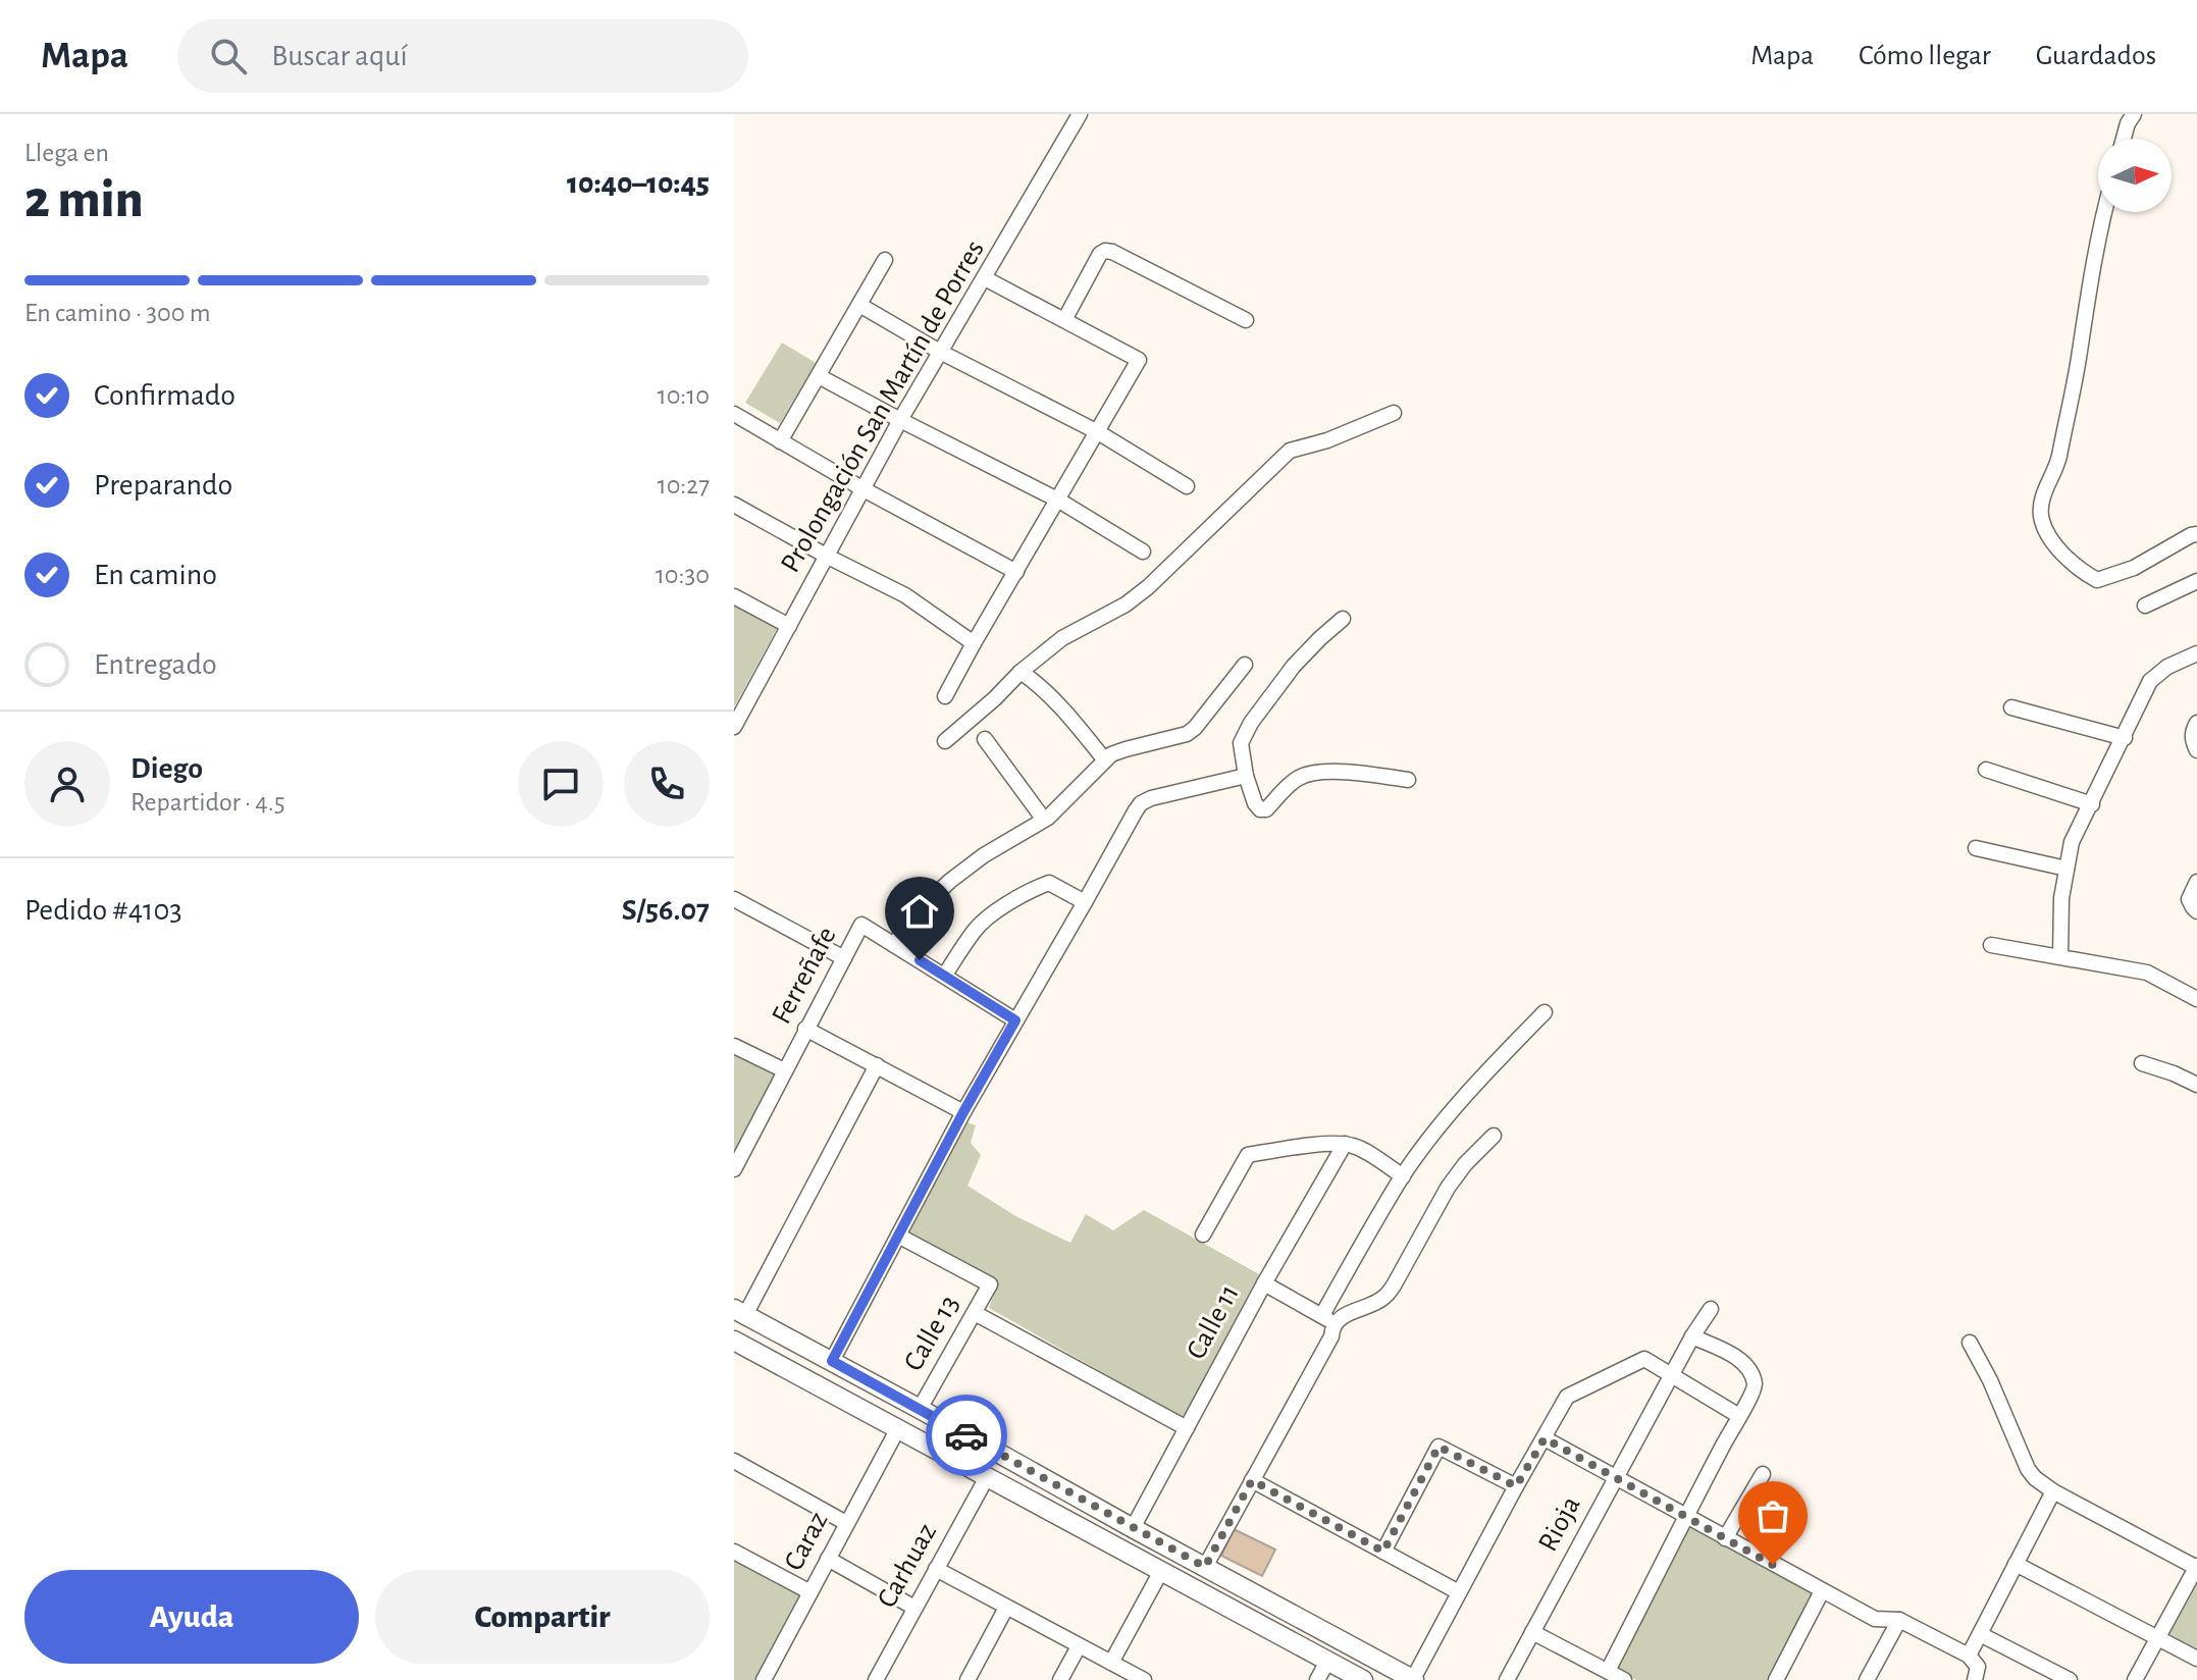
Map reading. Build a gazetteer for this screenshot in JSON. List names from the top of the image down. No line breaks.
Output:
{"streets":{"street":["Prolongación San Martín de Porres","Ferreñafe","Calle 11","Calle 13","Rioja","Caraz","Carhuaz"]},"north":"right","page":{"header":"Mapa","search":"Buscar aquí","nav":["Mapa","Cómo llegar","Guardados"],"heading":["2 min","Llega en","10:40–10:45"],"panel":["Diego","Repartidor · 4.5","Pedido #4103","S/56.07"],"bar":"En camino · 300 m","list":[["Confirmado","10:10"],["Preparando","10:27"],["En camino","10:30"],"Entregado"],"buttons":["Ayuda","Compartir"]}}
